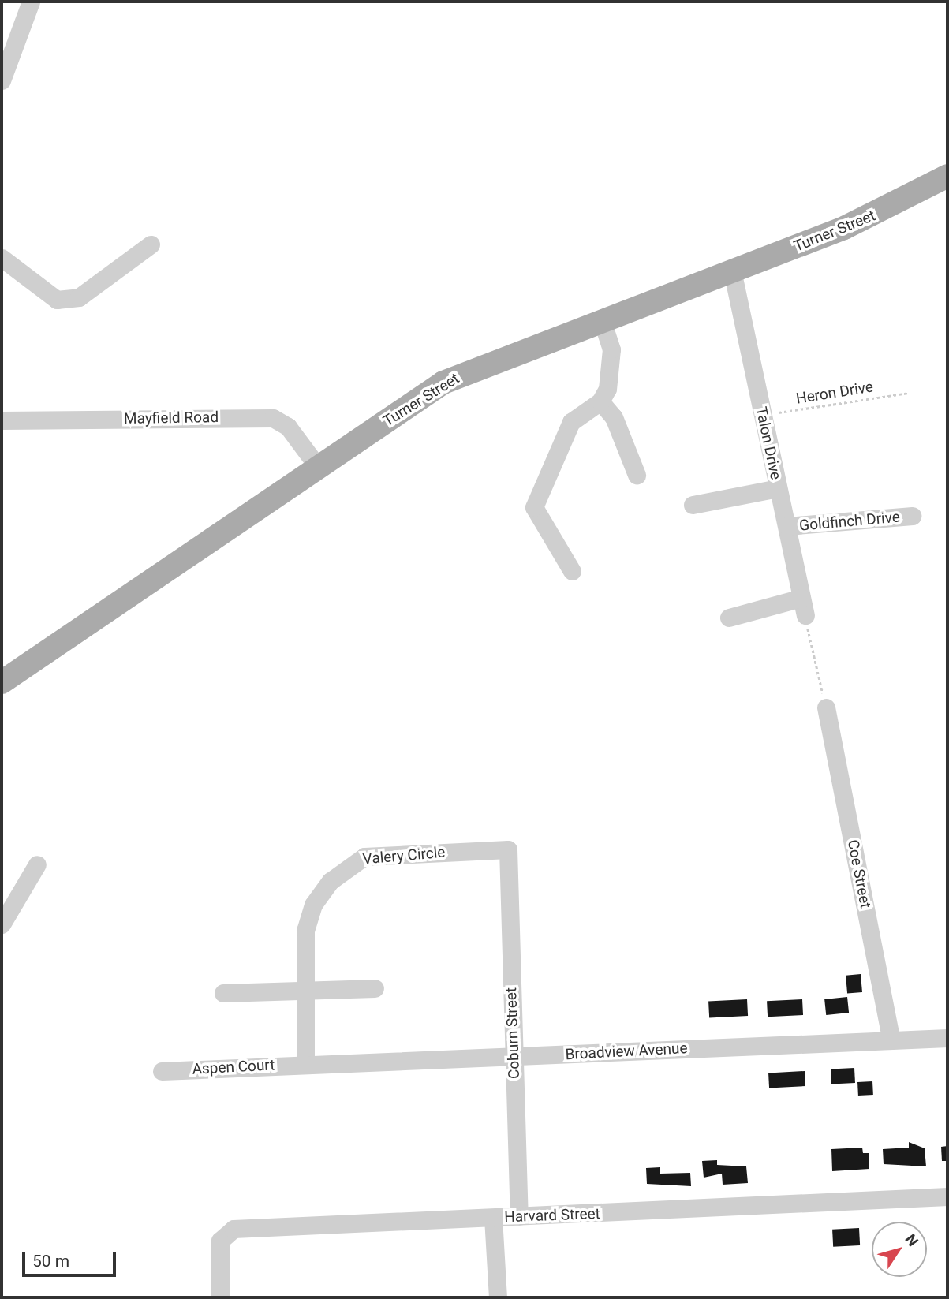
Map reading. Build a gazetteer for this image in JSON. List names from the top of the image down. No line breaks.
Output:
{"streets":{"main road":["Turner Street"],"street":["Mayfield Road","Talon Drive","Goldfinch Drive","Valery Circle","Coe Street","Coburn Street","Broadview Avenue","Aspen Court","Harvard Street"],"path":["Heron Drive"]},"crossings":[["Turner Street","Mayfield Road"],["Turner Street","Talon Drive"],["Heron Drive","Talon Drive"],["Talon Drive","Goldfinch Drive"],["Valery Circle","Coburn Street"],["Valery Circle","Broadview Avenue"],["Valery Circle","Aspen Court"],["Coe Street","Broadview Avenue"],["Coburn Street","Broadview Avenue"],["Coburn Street","Harvard Street"],["Broadview Avenue","Aspen Court"]],"scale_bar":"50 m","north":"top right"}
